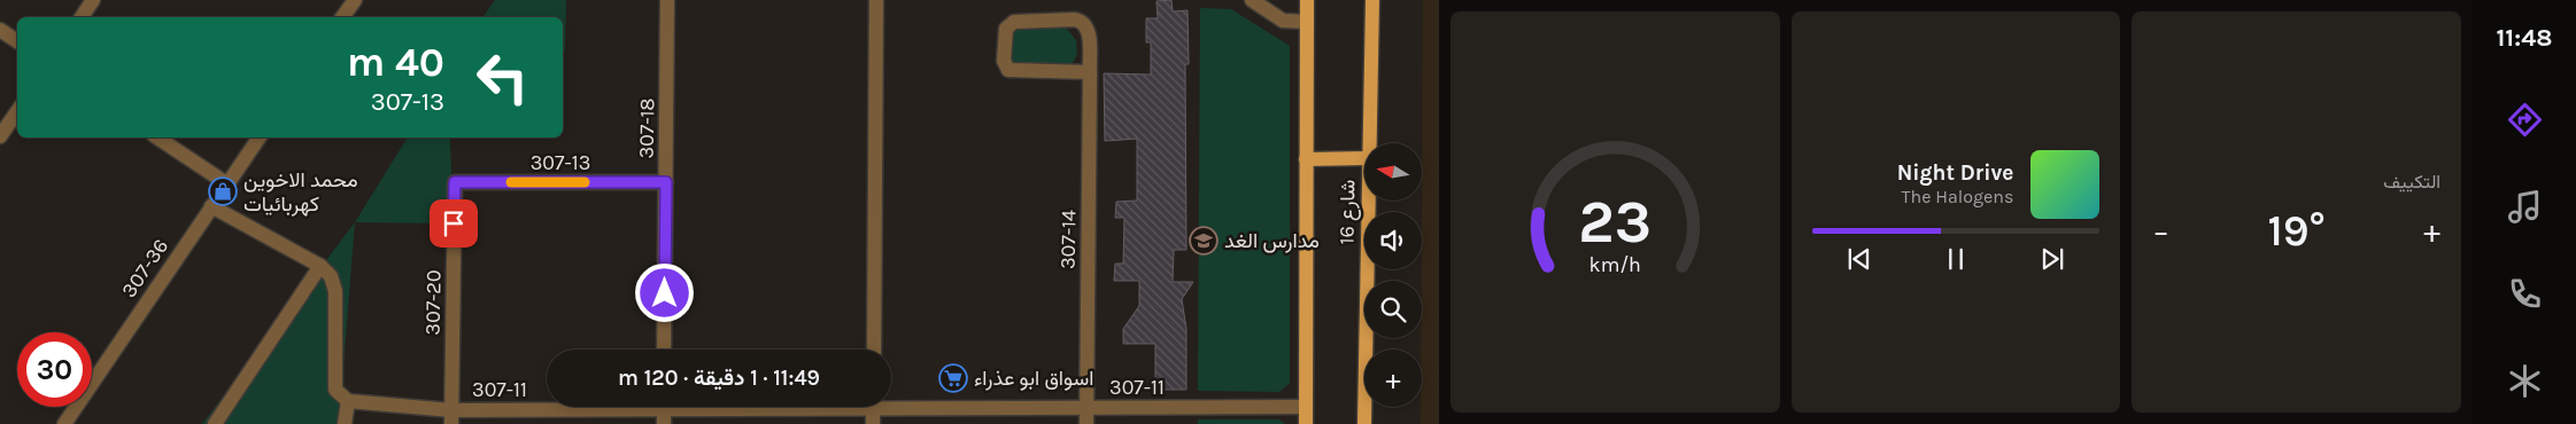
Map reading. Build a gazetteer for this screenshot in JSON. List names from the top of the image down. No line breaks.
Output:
{"streets":{"main road":["شارع 16"],"street":["307-18","307-13","307-14","307-36","307-20","307-11"]},"crossings":[["307-18","307-13"],["307-13","307-20"],["شارع 16","307-11"],["307-14","307-11"],["307-20","307-11"]],"places":{"shop":["محمد الاخوين كهربائيات"],"school or university":["مدارس الغد"],"supermarket":["اسواق ابو عذراء"]},"north":"left","page":{"tabs":"11:48","tile":"التكييف","turn":["40 m","307-13"],"map_buttons":"+","song":["Night Drive","The Halogens"],"heat":["−","19°","+"],"limit":"30","trip":"11:49 · 1 دقيقة · 120 m","gauge":["23","km/h"]}}
